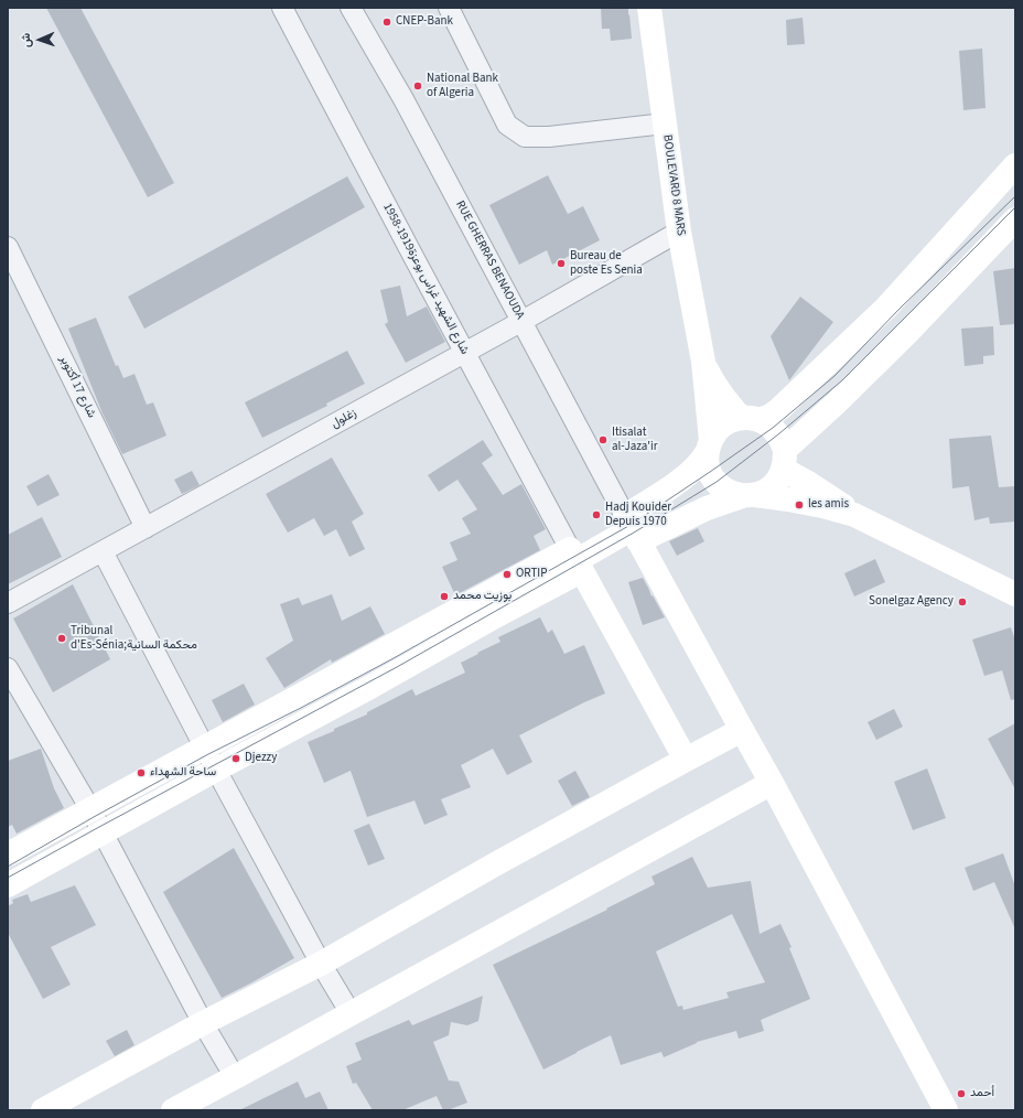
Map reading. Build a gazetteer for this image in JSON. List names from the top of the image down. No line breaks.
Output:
{"streets":{"main road":["BOULEVARD 8 MARS"],"street":["RUE GHERRAS BENAOUDA","شارع الشهيد غراس بوعزة1919-1958","شارع 17 أكتوبر","زغلول"]},"crossings":[["BOULEVARD 8 MARS","زغلول"],["RUE GHERRAS BENAOUDA","زغلول"],["شارع الشهيد غراس بوعزة1919-1958","زغلول"],["شارع 17 أكتوبر","زغلول"]],"places":["CNEP-Bank","National Bank of Algeria","Bureau de poste Es Senia","Itisalat al-Jaza'ir","les amis","Hadj Kouider Depuis 1970","ORTIP","بوزيت محمد","Sonelgaz Agency","Tribunal d'Es-Sénia;محكمة السانية","Djezzy","ساحة الشهداء","أحمد"],"north":"left"}
